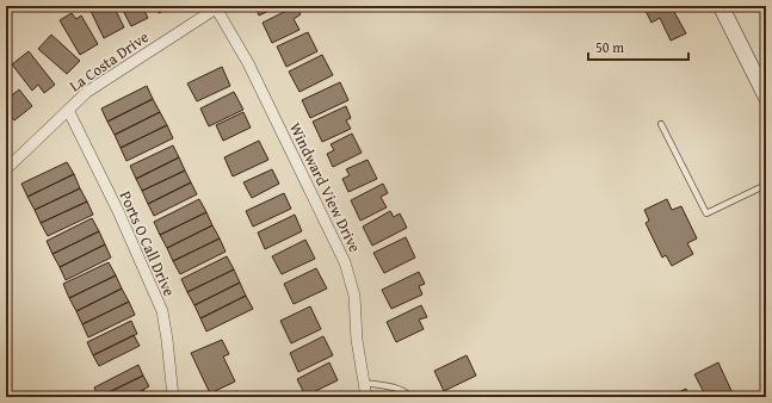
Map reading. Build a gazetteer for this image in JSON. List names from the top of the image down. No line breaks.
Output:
{"streets":{"street":["La Costa Drive","Windward View Drive","Ports O Call Drive"]},"crossings":[["La Costa Drive","Windward View Drive"],["La Costa Drive","Ports O Call Drive"]],"scale_bar":"50 m"}
